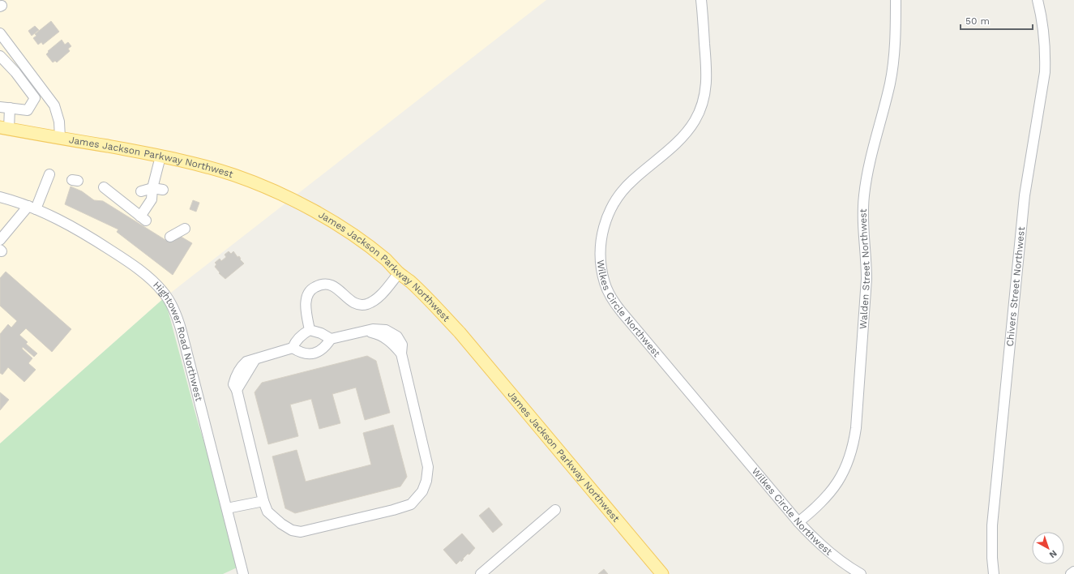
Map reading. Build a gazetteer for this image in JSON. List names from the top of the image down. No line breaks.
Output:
{"streets":{"main road":["James Jackson Parkway Northwest"],"street":["Walden Street Northwest","Chivers Street Northwest","Wilkes Circle Northwest","Hightower Road Northwest"]},"crossings":[["Walden Street Northwest","Wilkes Circle Northwest"]],"scale_bar":"50 m","north":"bottom right"}
